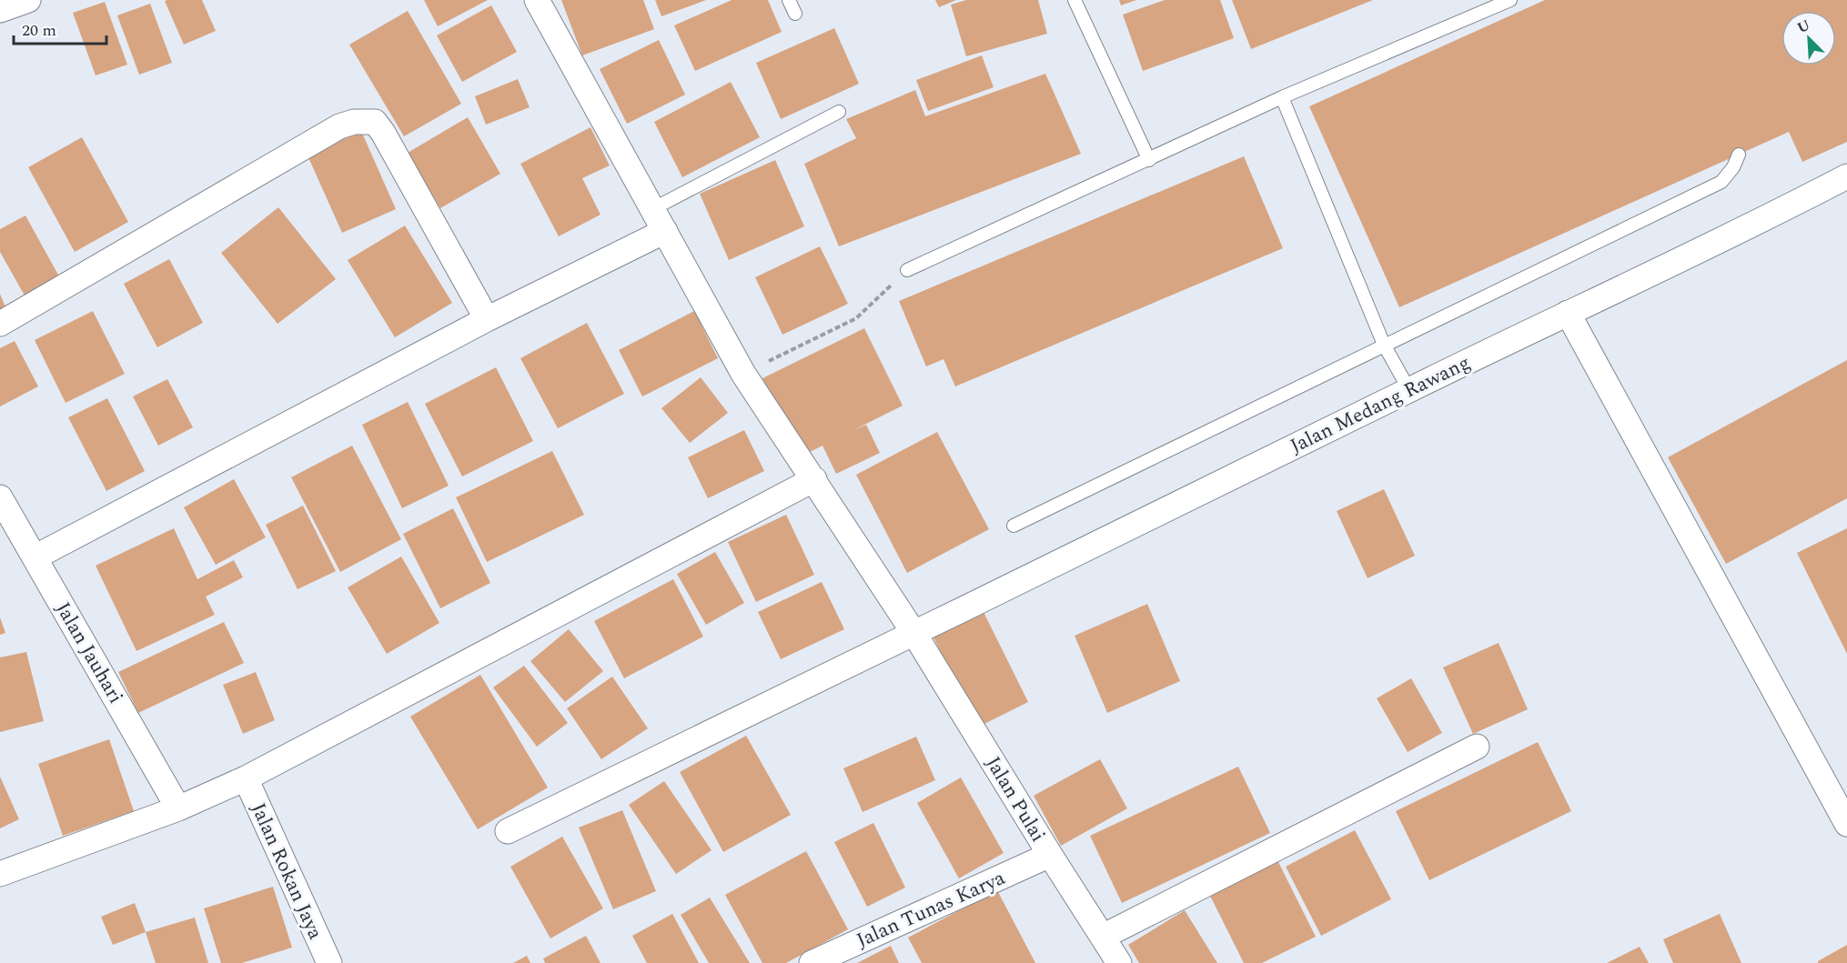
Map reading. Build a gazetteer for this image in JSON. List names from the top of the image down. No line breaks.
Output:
{"streets":{"street":["Jalan Medang Rawang","Jalan Jauhari","Jalan Pulai","Jalan Rokan Jaya","Jalan Tunas Karya"]},"crossings":[["Jalan Medang Rawang","Jalan Pulai"],["Jalan Pulai","Jalan Tunas Karya"]],"scale_bar":"20 m","north":"top left"}
